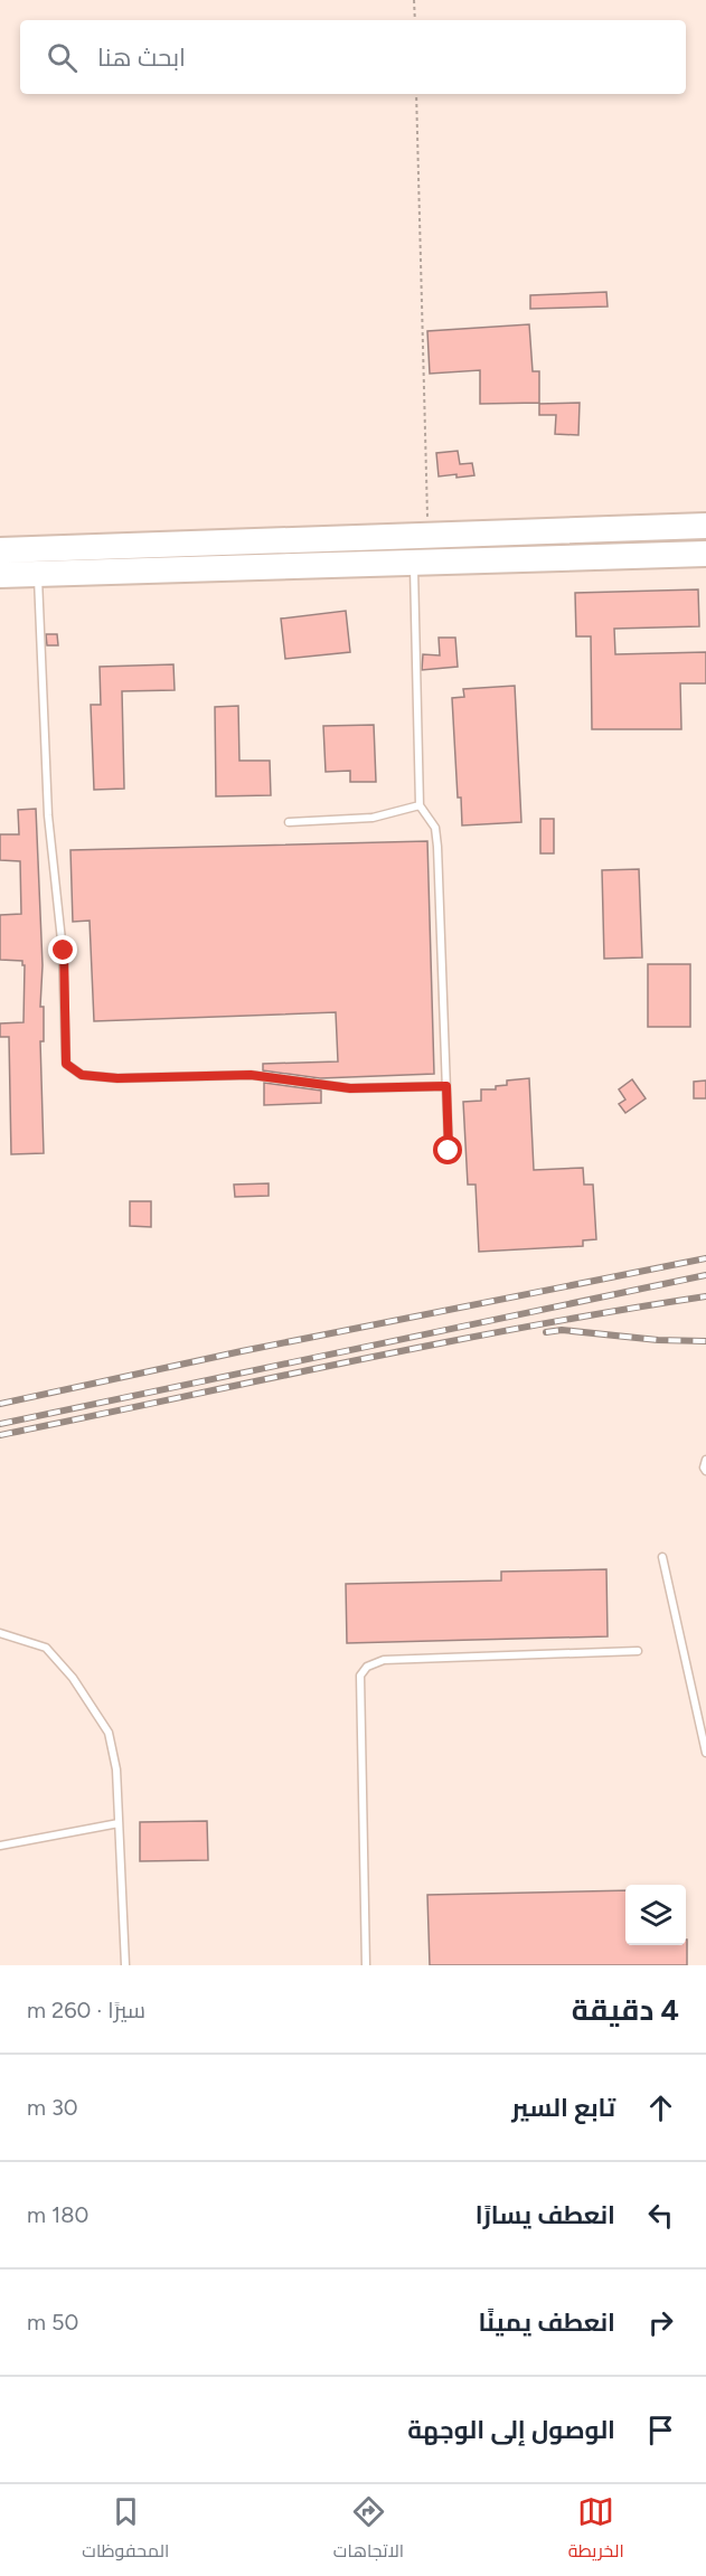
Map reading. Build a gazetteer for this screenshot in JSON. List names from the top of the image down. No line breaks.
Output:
{"page":{"search":"ابحث هنا","heading":["4 دقيقة","سيرًا · 260 m"],"list":[["تابع السير","30 m"],["انعطف يسارًا","180 m"],["انعطف يمينًا","50 m"],"الوصول إلى الوجهة"],"nav":["الخريطة","الاتجاهات","المحفوظات"]}}
